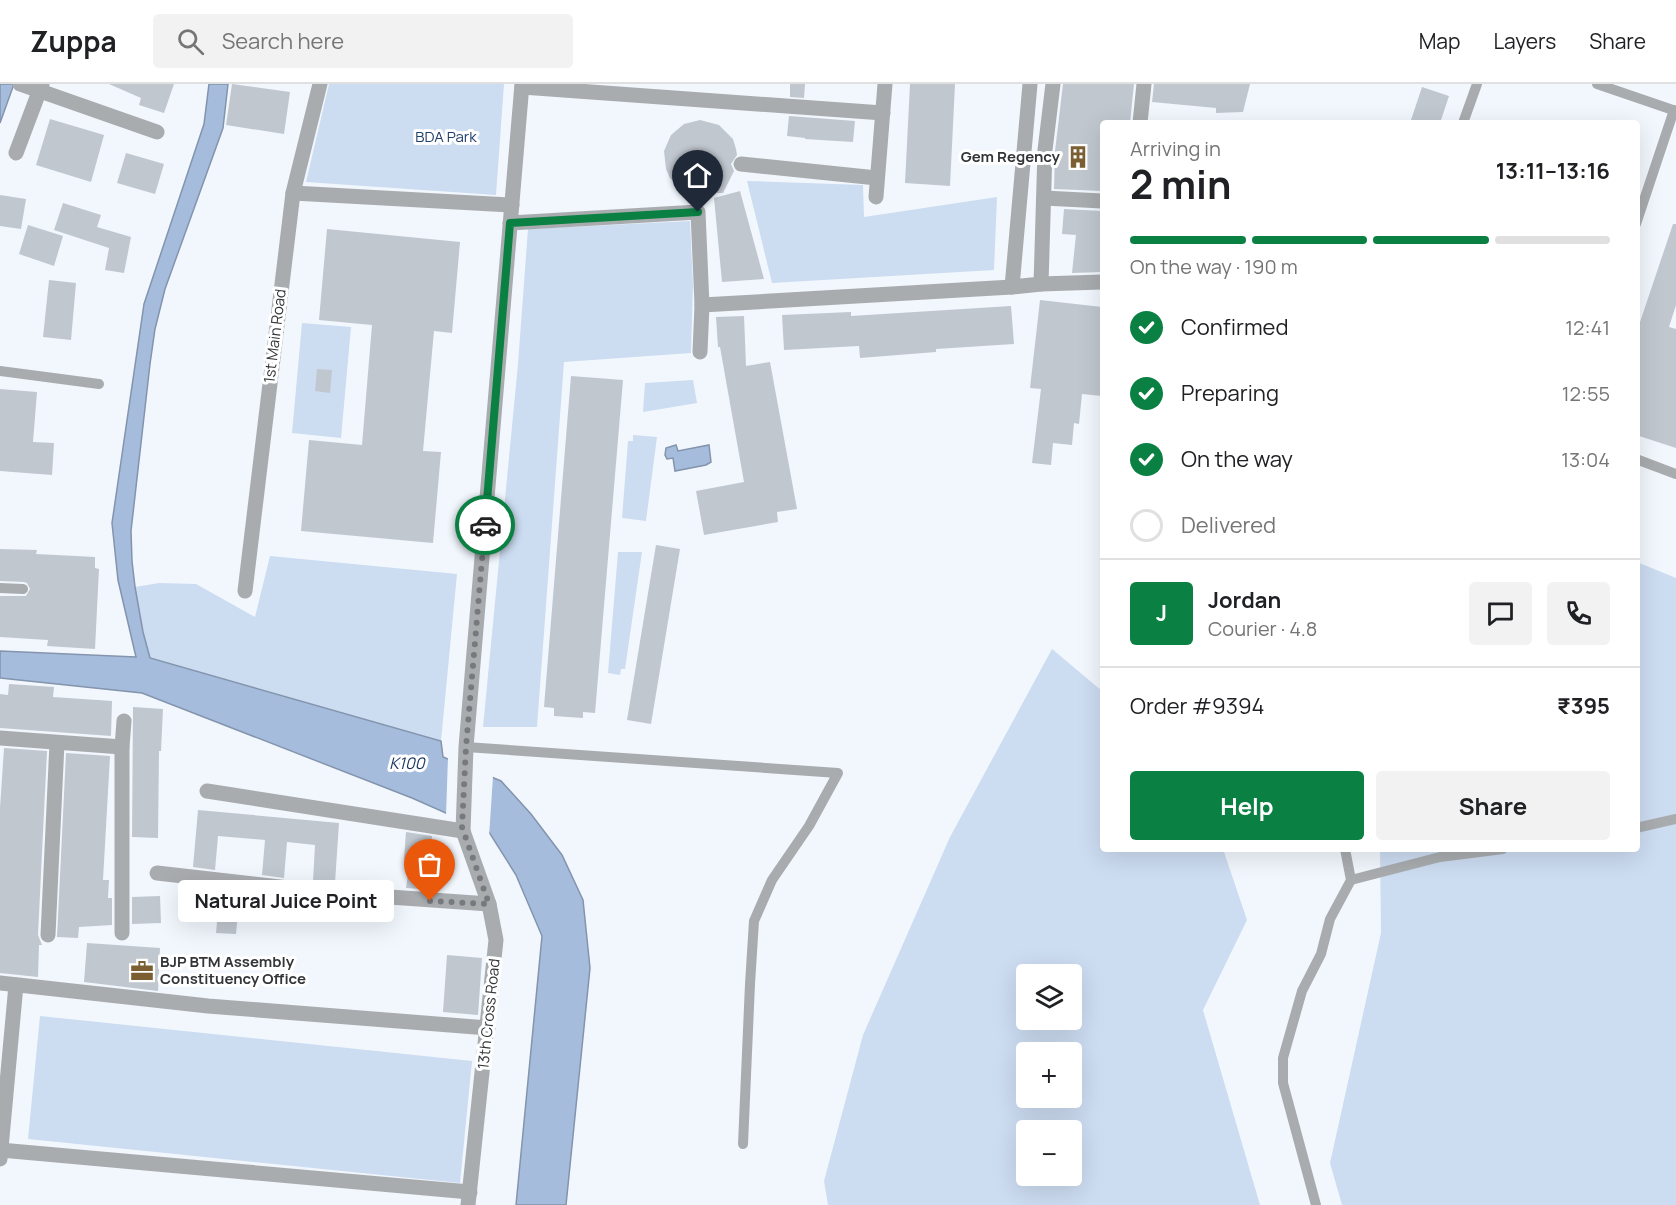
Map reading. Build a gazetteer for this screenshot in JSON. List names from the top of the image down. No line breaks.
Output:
{"streets":{"street":["1st Main Road","13th Cross Road"]},"water":["K100"],"parks":["BDA Park"],"places":{"building":["Gem Regency"],"other":["Natural Juice Point"],"office":["BJP BTM Assembly Constituency Office"]},"page":{"header":"Zuppa","search":"Search here","nav":["Map","Layers","Share"],"heading":["2 min","Arriving in","13:11–13:16"],"panel":["Jordan","Courier · 4.8","Order #9394","₹395"],"bar":"On the way · 190 m","list":[["Confirmed","12:41"],["Preparing","12:55"],["On the way","13:04"],"Delivered"],"round":"J","buttons":["Help","Share"],"bubble":"Natural Juice Point","map_buttons":["+","−"]}}
